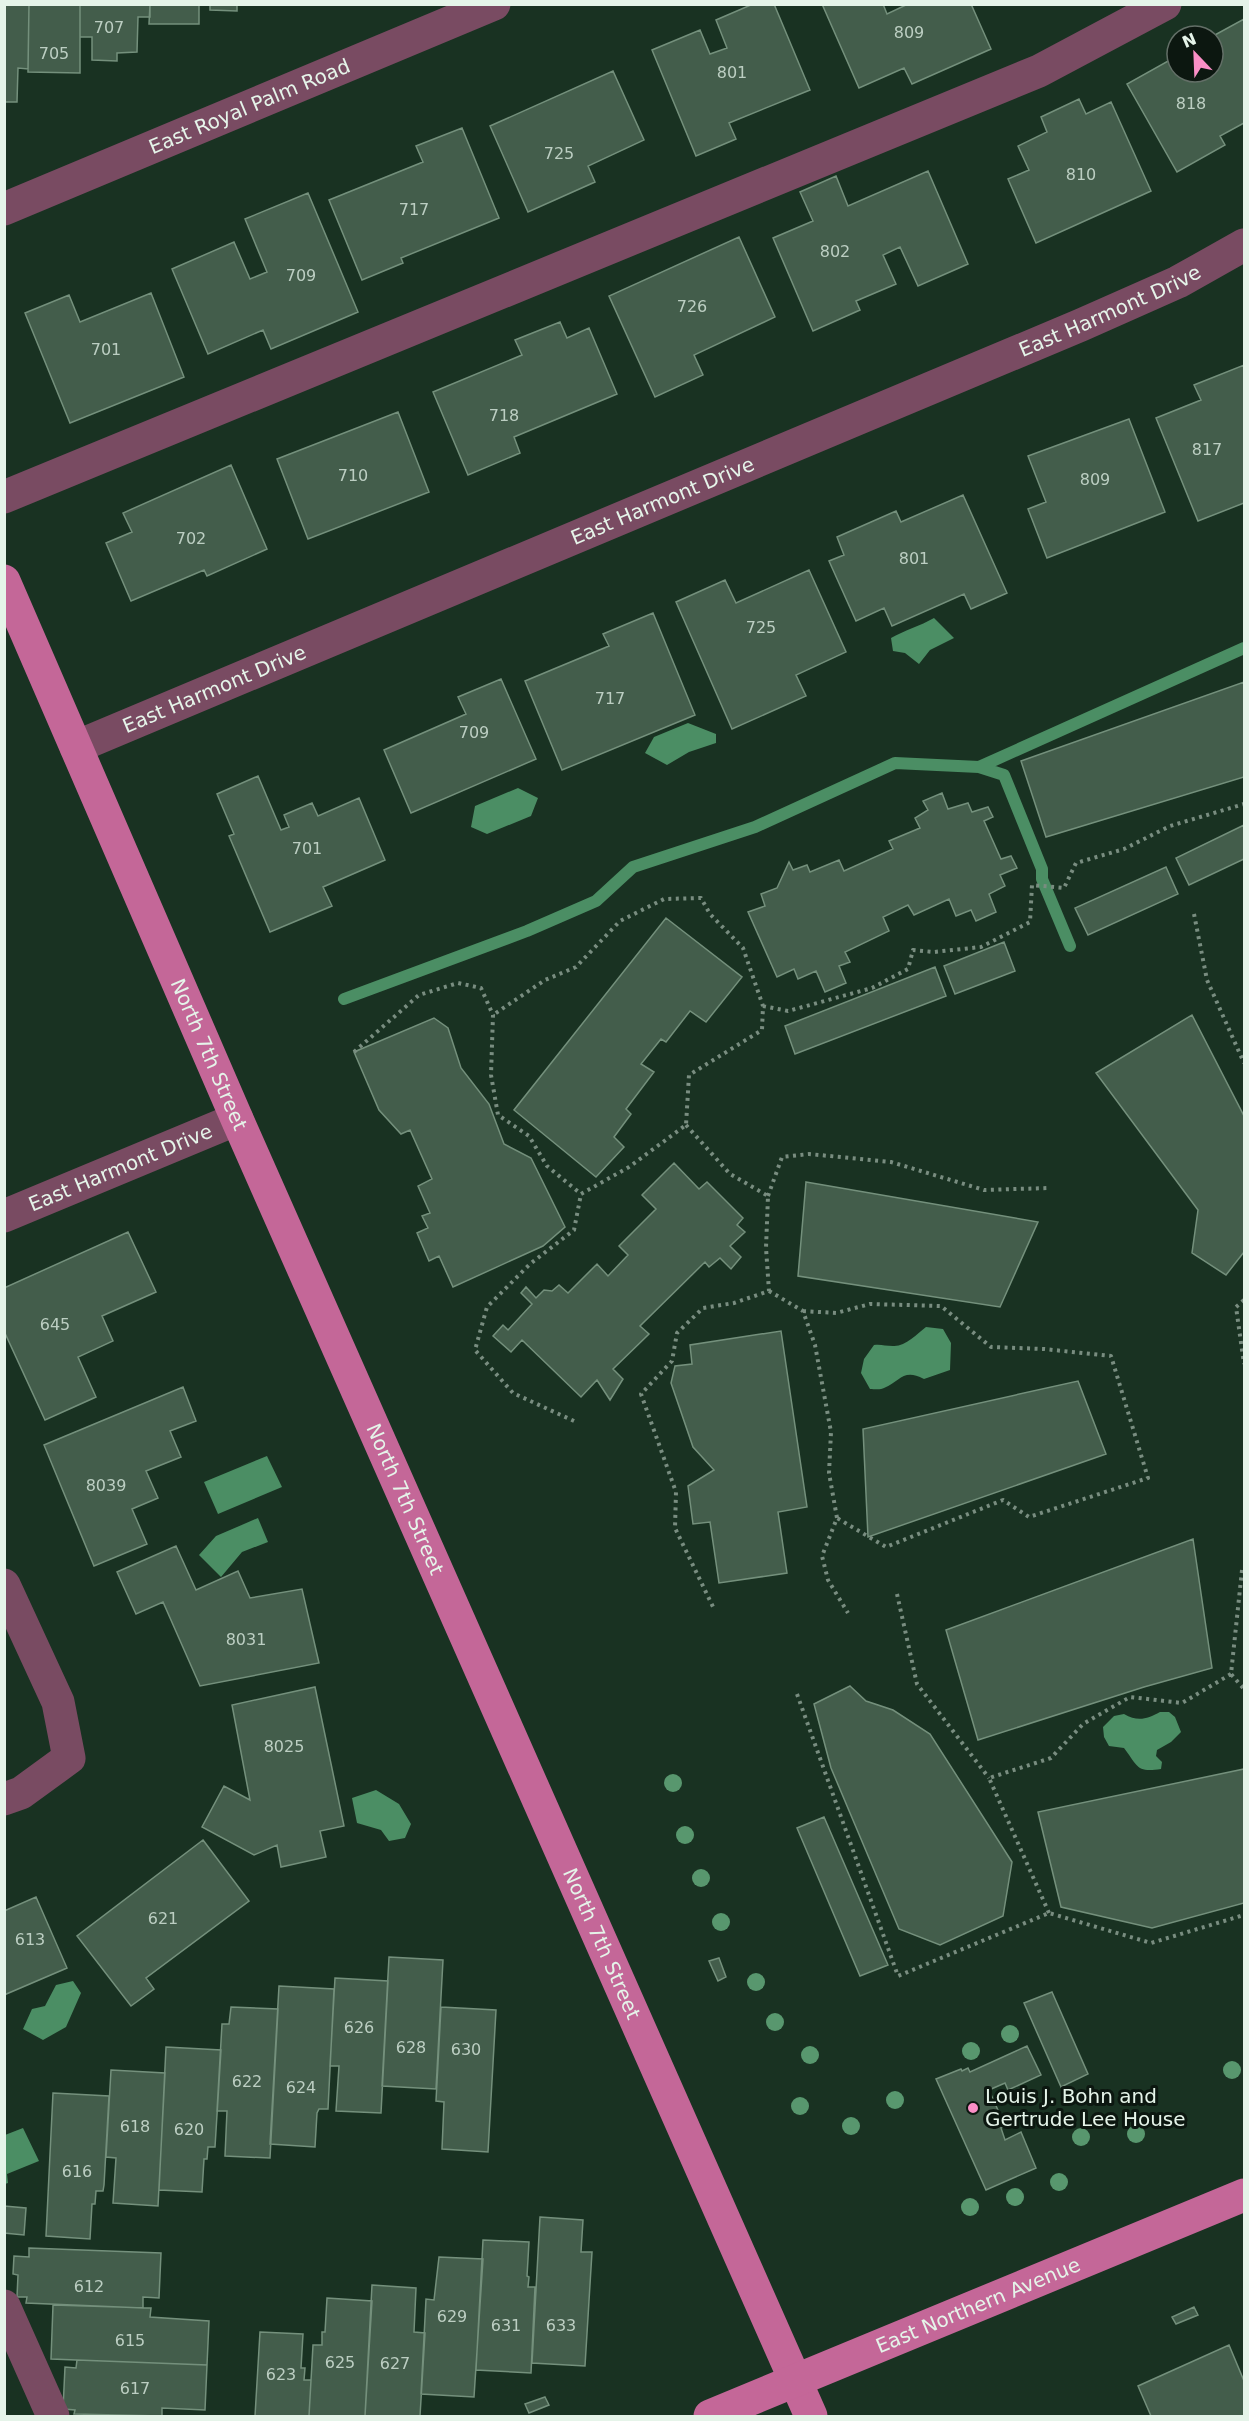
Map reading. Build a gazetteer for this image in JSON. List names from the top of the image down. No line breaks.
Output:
{"streets":{"main road":["North 7th Street","East Northern Avenue"],"street":["East Royal Palm Road","East Harmont Drive"]},"crossings":[["East Harmont Drive","North 7th Street"],["North 7th Street","East Northern Avenue"]],"places":["Louis J. Bohn and Gertrude Lee House"],"house_numbers":["707","809","705","801","818","725","810","717","802","709","726","701","718","817","710","809","702","801","725","717","709","701","645","8039","8031","8025","621","613","626","628","630","622","624","618","620","616","612","629","631","633","615","625","627","623","617"],"north":"top left"}
